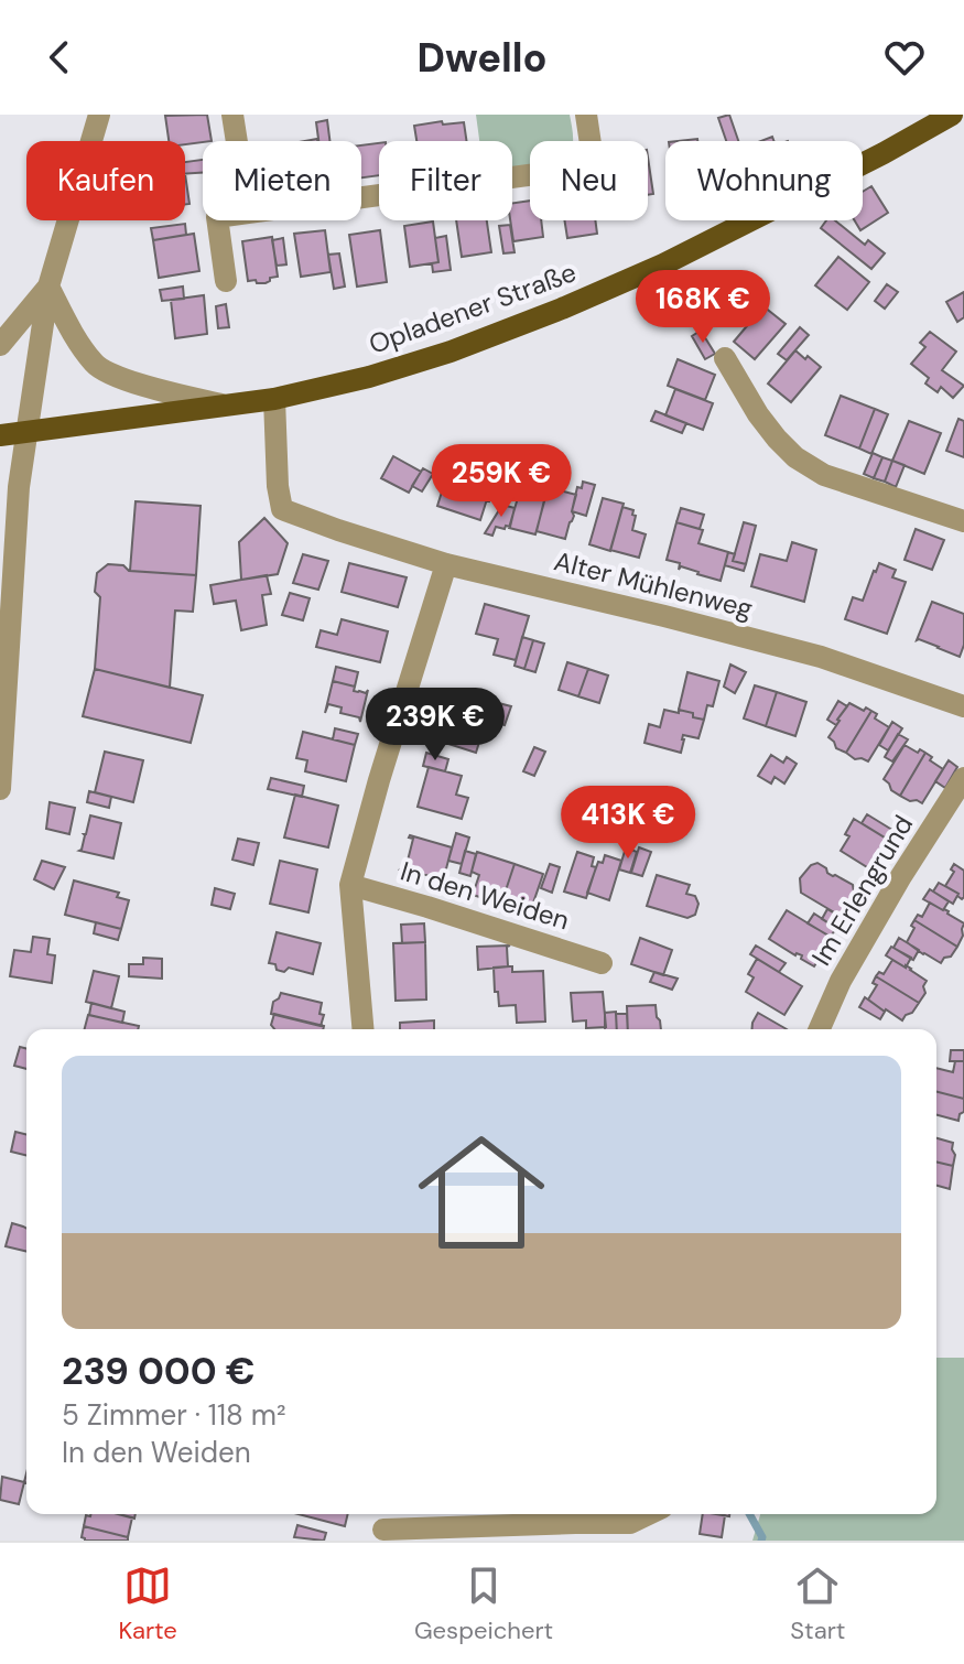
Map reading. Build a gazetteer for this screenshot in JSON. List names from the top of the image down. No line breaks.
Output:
{"streets":{"main road":["Opladener Straße"],"street":["Alter Mühlenweg","Im Erlengrund","In den Weiden"]},"crossings":[["Opladener Straße","Alter Mühlenweg"]],"page":{"header":"Dwello","chip":["Kaufen","Mieten","Filter","Neu","Wohnung"],"price":["168K €","259K €","239K €","413K €"],"list":[{"name":"239 000 €","note":"5 Zimmer · 118 m² · In den Weiden"}],"tabs":["Karte","Gespeichert","Start"]}}
